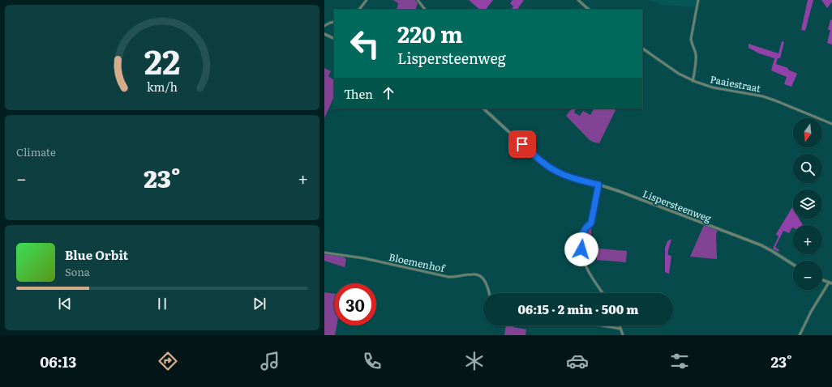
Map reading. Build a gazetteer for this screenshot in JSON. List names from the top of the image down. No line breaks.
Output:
{"streets":{"street":["Paaiestraat","Lispersteenweg","Bloemenhof"]},"north":"bottom","page":{"turn":["220 m","Lispersteenweg"],"then":"Then","tile":"Climate","map_buttons":["+","−"],"heat":["−","23°","+"],"song":["Blue Orbit","Sona"],"limit":"30","trip":"06:15 · 2 min · 500 m","tabs":["06:13","23°"],"gauge":["22","km/h"]}}
